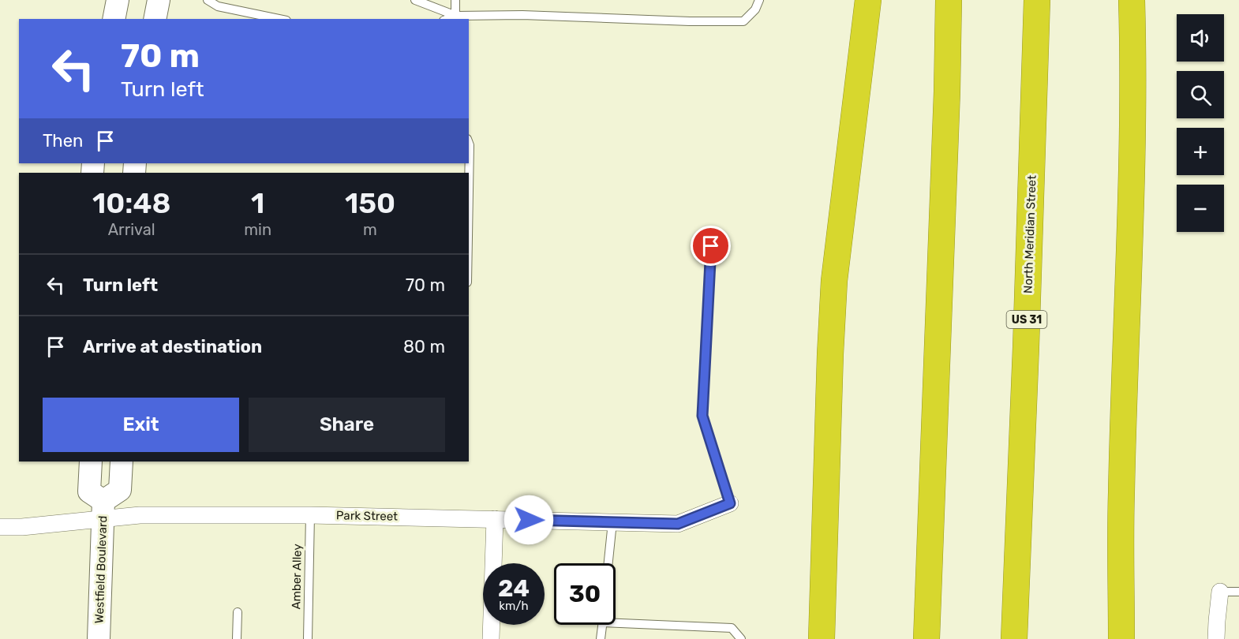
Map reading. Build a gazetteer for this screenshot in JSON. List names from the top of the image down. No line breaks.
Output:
{"streets":{"highway":["North Meridian Street","US 31"],"street":["Park Street","Westfield Boulevard"],"lane":["Amber Alley"]},"crossings":[["Park Street","Westfield Boulevard"],["Park Street","Amber Alley"]],"page":{"map_buttons":["+","−"],"turn":["70 m","Turn left"],"then":"Then","eta":["10:48","Arrival","1","min","150","m"],"list":[{"name":"Turn left","value":"70 m"},{"name":"Arrive at destination","value":"80 m"}],"buttons":["Exit","Share"],"speed":"24 km/h","limit":"30"}}
